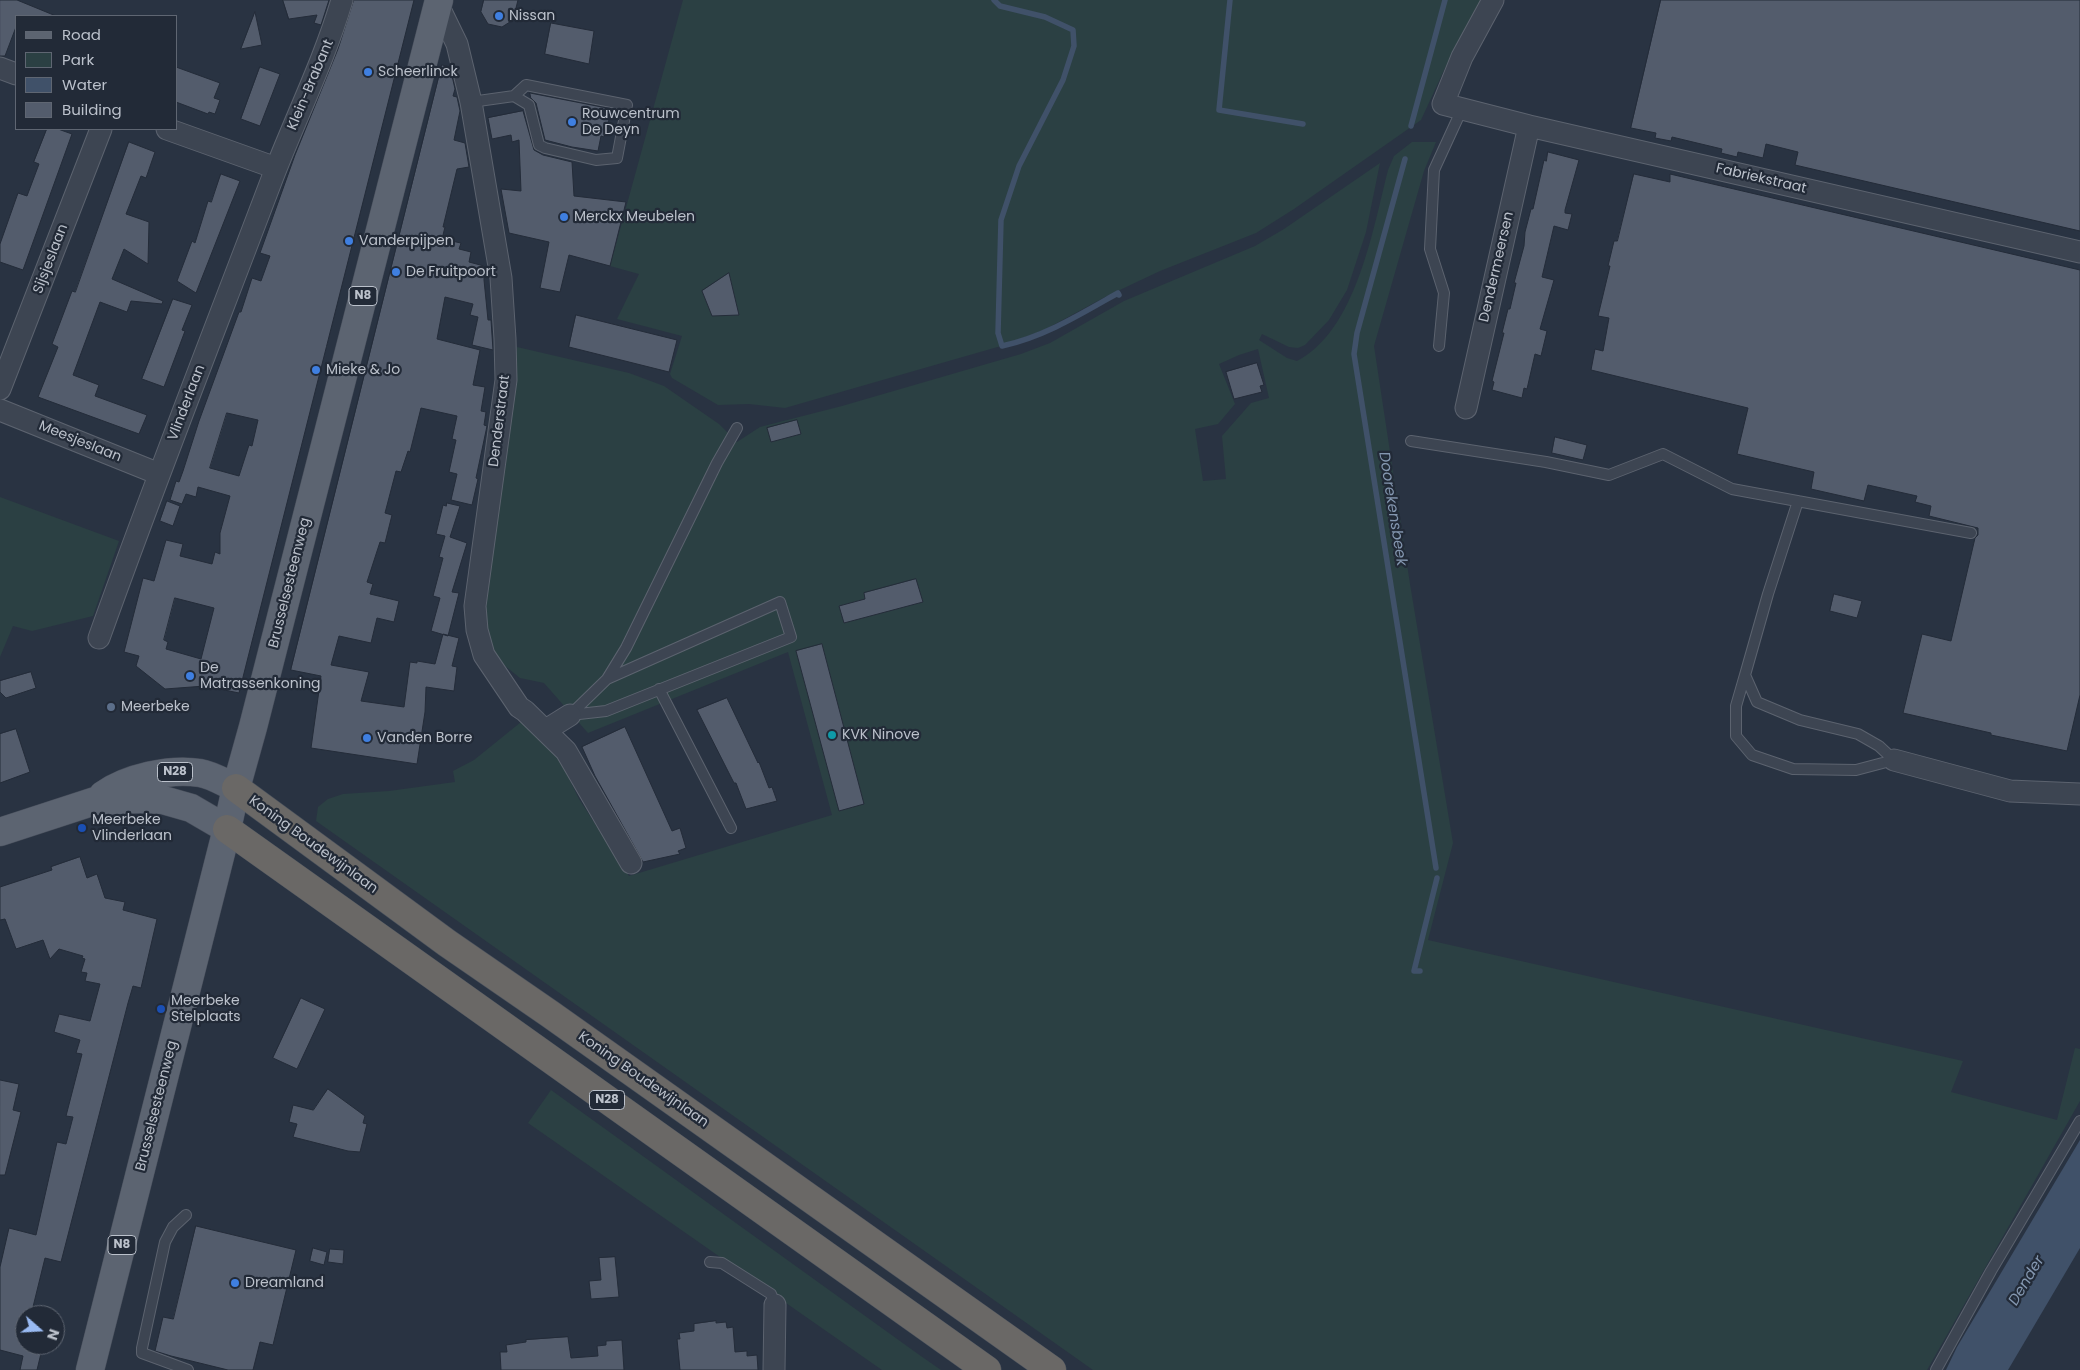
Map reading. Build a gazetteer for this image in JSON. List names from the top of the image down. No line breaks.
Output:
{"streets":{"highway":["N28","Koning Boudewijnlaan"],"main road":["N8","Brusselsesteenweg"],"street":["Klein-Brabant","Fabriekstraat","Sijsjeslaan","Dendermeersen","Vlinderlaan","Denderstraat","Meesjeslaan"]},"crossings":[["Klein-Brabant","Vlinderlaan"],["Fabriekstraat","Dendermeersen"],["Vlinderlaan","Meesjeslaan"],["Denderstraat","Brusselsesteenweg"],["Brusselsesteenweg","N28"],["Brusselsesteenweg","Koning Boudewijnlaan"],["N28","Koning Boudewijnlaan"]],"water":["Doorekensbeek","Dender"],"places":["Nissan","Scheerlinck","Rouwcentrum De Deyn","Merckx Meubelen","Vanderpijpen","De Fruitpoort","Mieke & Jo","De Matrassenkoning","Meerbeke","KVK Ninove","Vanden Borre","Meerbeke Vlinderlaan","Meerbeke Stelplaats","Dreamland"],"legend":["Road","Park","Water","Building"],"north":"right"}
